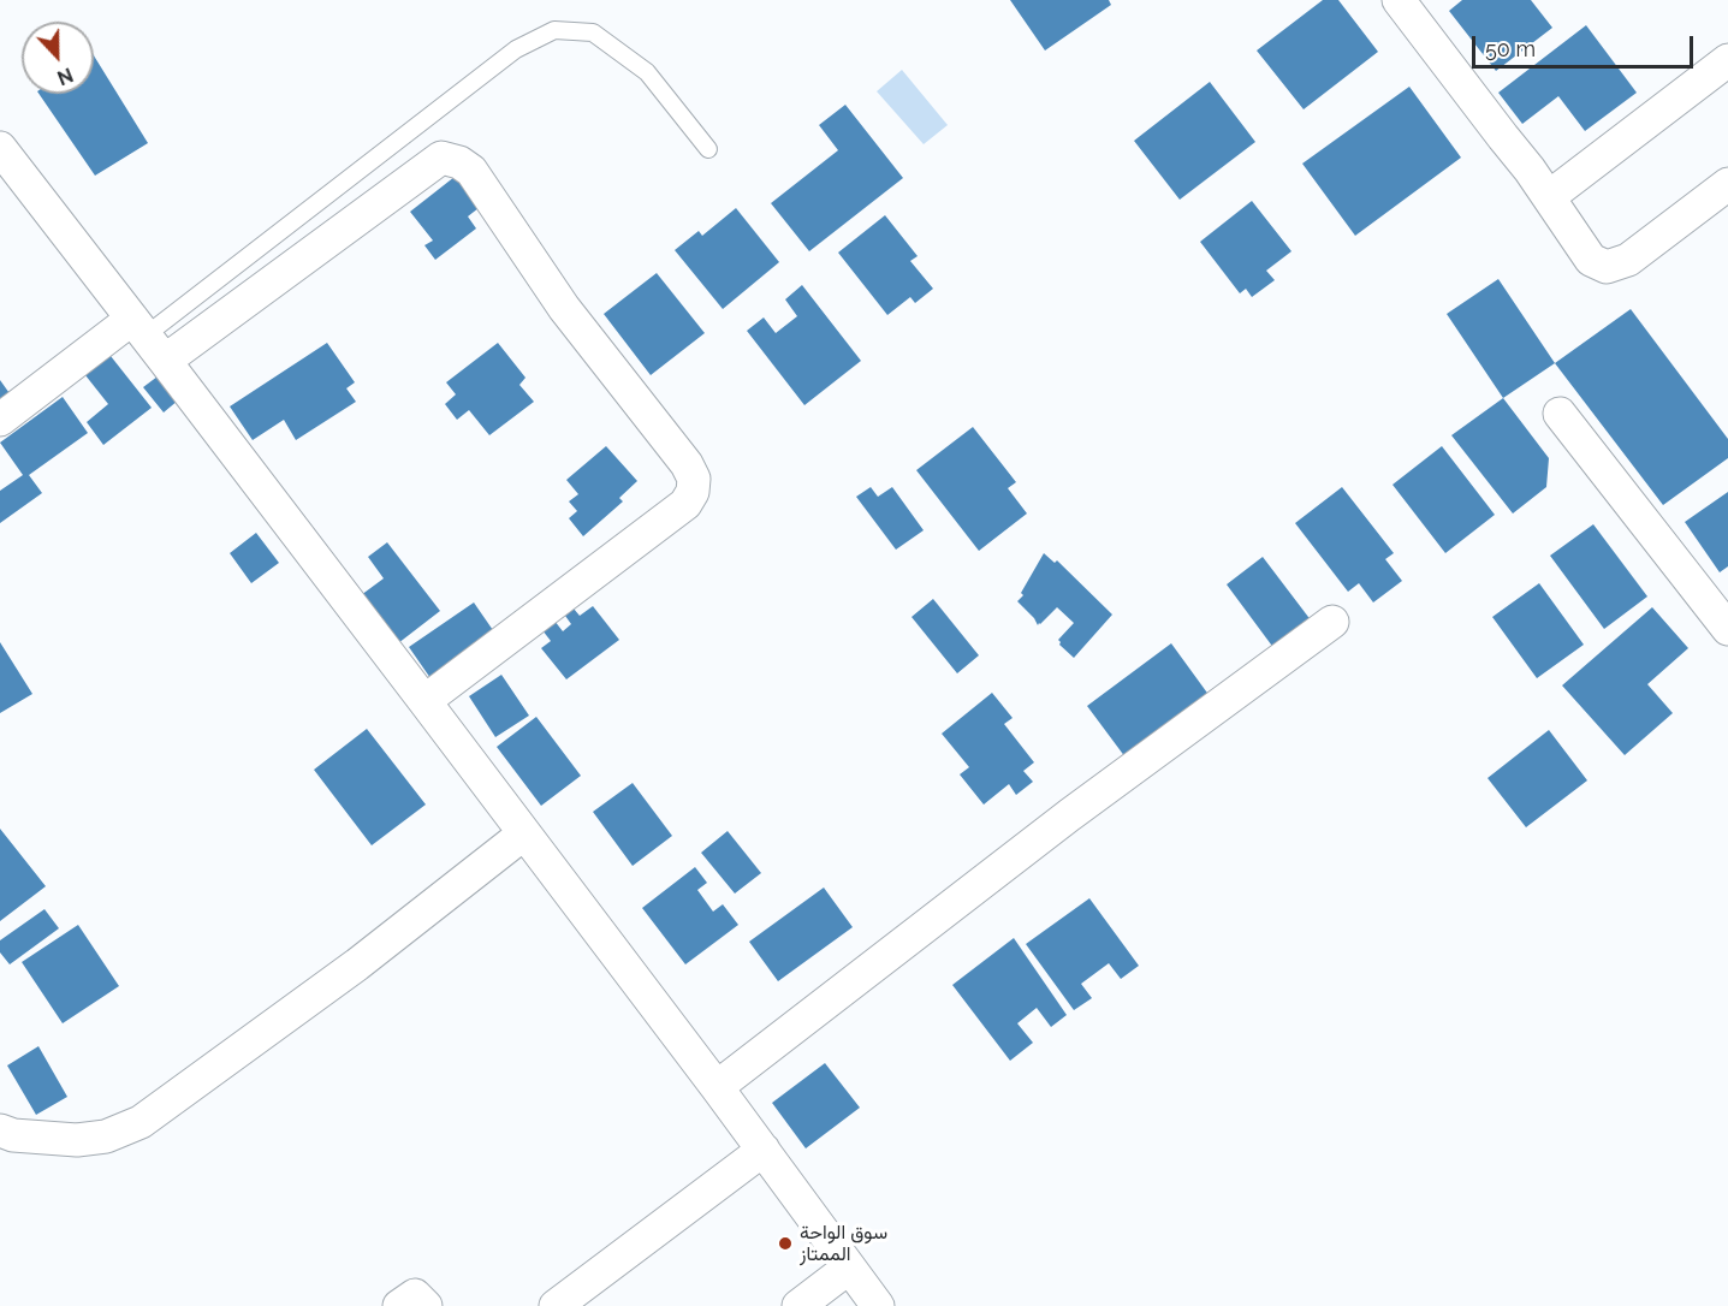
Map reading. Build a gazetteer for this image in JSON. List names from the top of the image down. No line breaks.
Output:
{"places":["سوق الواحة الممتاز"],"scale_bar":"50 m","north":"bottom"}
